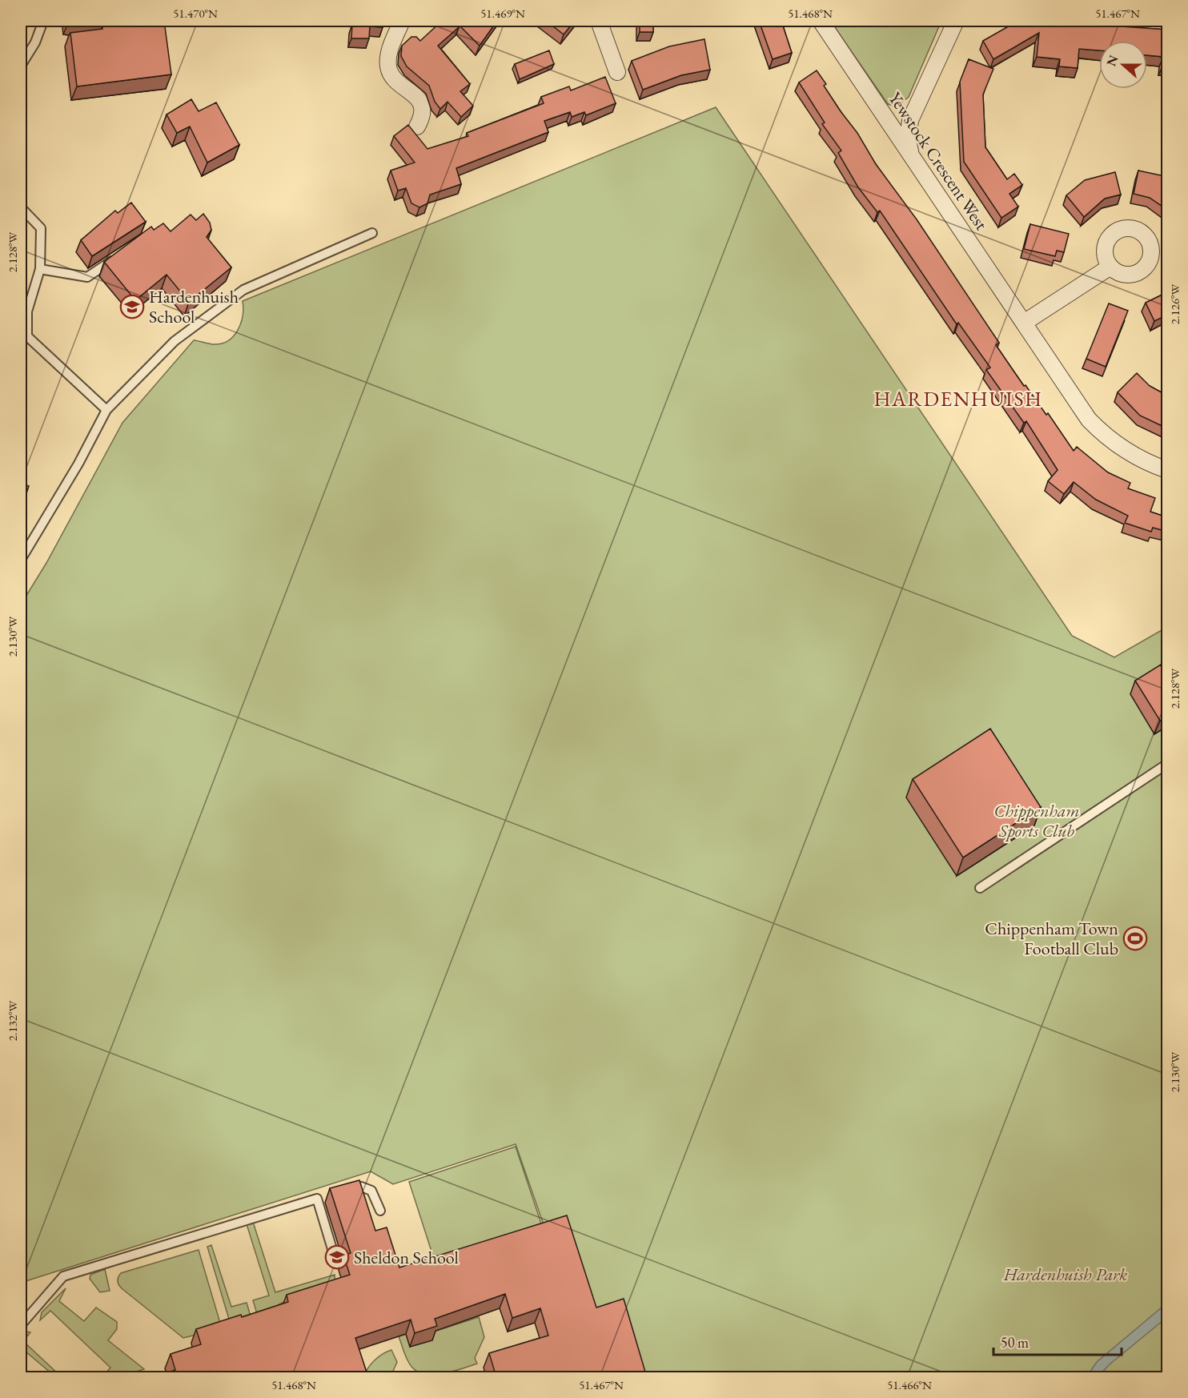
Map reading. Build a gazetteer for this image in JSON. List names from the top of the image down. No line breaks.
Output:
{"streets":{"street":["Yewstock Crescent West"]},"districts":["HARDENHUISH"],"parks":["Chippenham Sports Club","Hardenhuish Park"],"places":{"school or university":["Hardenhuish School","Sheldon School"],"sports":["Chippenham Town Football Club"]},"scale_bar":"50 m","north":"left","coordinates":["51.470°N","51.469°N","51.468°N","51.467°N","2.128°W","2.126°W","2.130°W","2.132°W","51.466°N"]}
